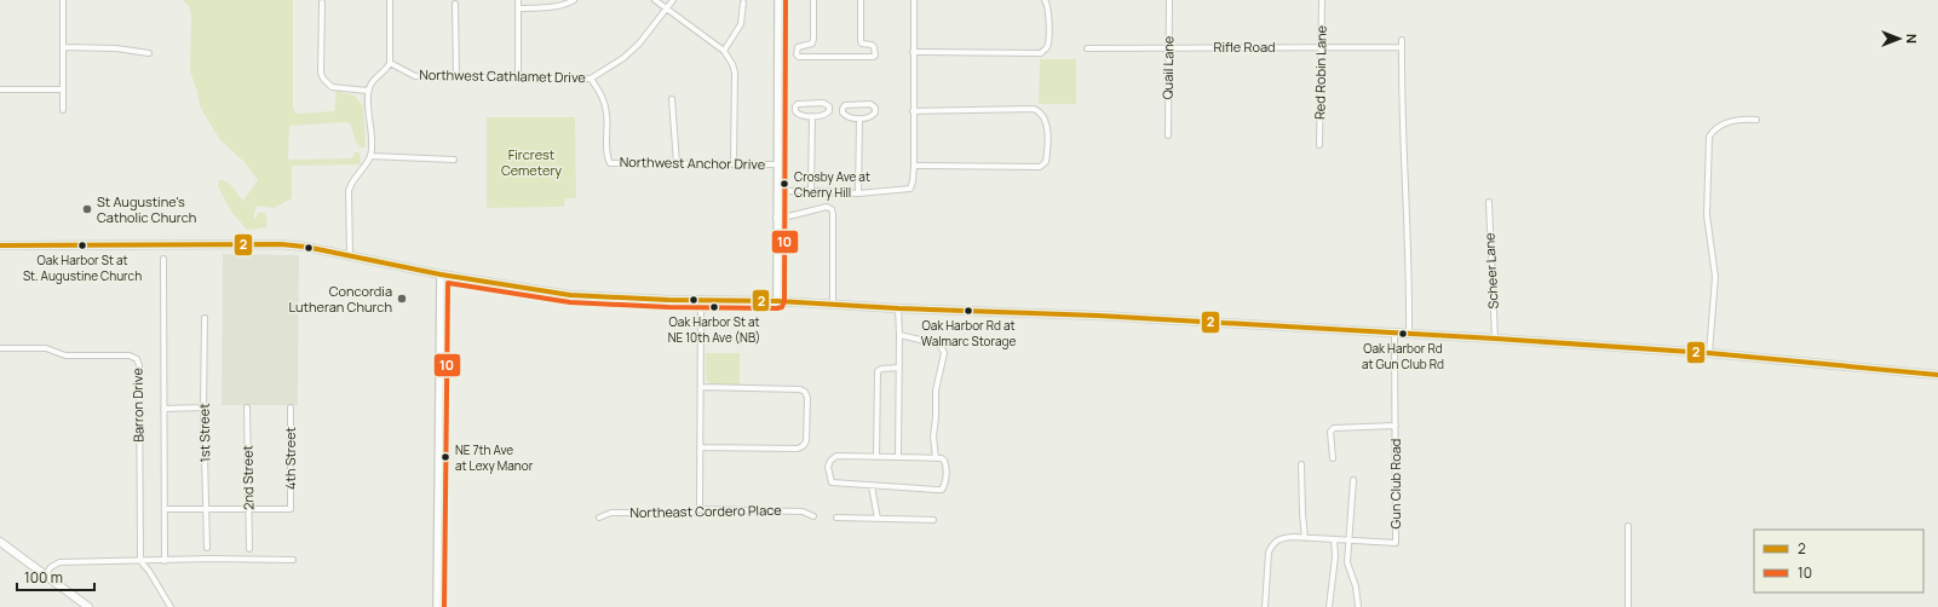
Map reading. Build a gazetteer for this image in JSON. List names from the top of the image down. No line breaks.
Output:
{"streets":{"street":["Rifle Road","Quail Lane","Red Robin Lane","Northwest Cathlamet Drive","Northwest Anchor Drive","Scheer Lane","Barron Drive","1st Street","4th Street","2nd Street","Gun Club Road","Northeast Cordero Place"]},"crossings":[["Rifle Road","Quail Lane"],["Rifle Road","Red Robin Lane"],["Northwest Cathlamet Drive","Northwest Anchor Drive"],["4th Street","2nd Street"]],"parks":["Fircrest Cemetery"],"places":["Crosby Ave at Cherry Hill","St Augustine's Catholic Church","Oak Harbor St at St. Augustine Church","Concordia Lutheran Church","Oak Harbor St at NE 10th Ave (NB)","Oak Harbor Rd at Walmarc Storage","Oak Harbor Rd at Gun Club Rd","NE 7th Ave at Lexy Manor"],"lines":["transit line 10","transit line 2"],"legend":["2","10"],"scale_bar":"100 m","north":"right"}
